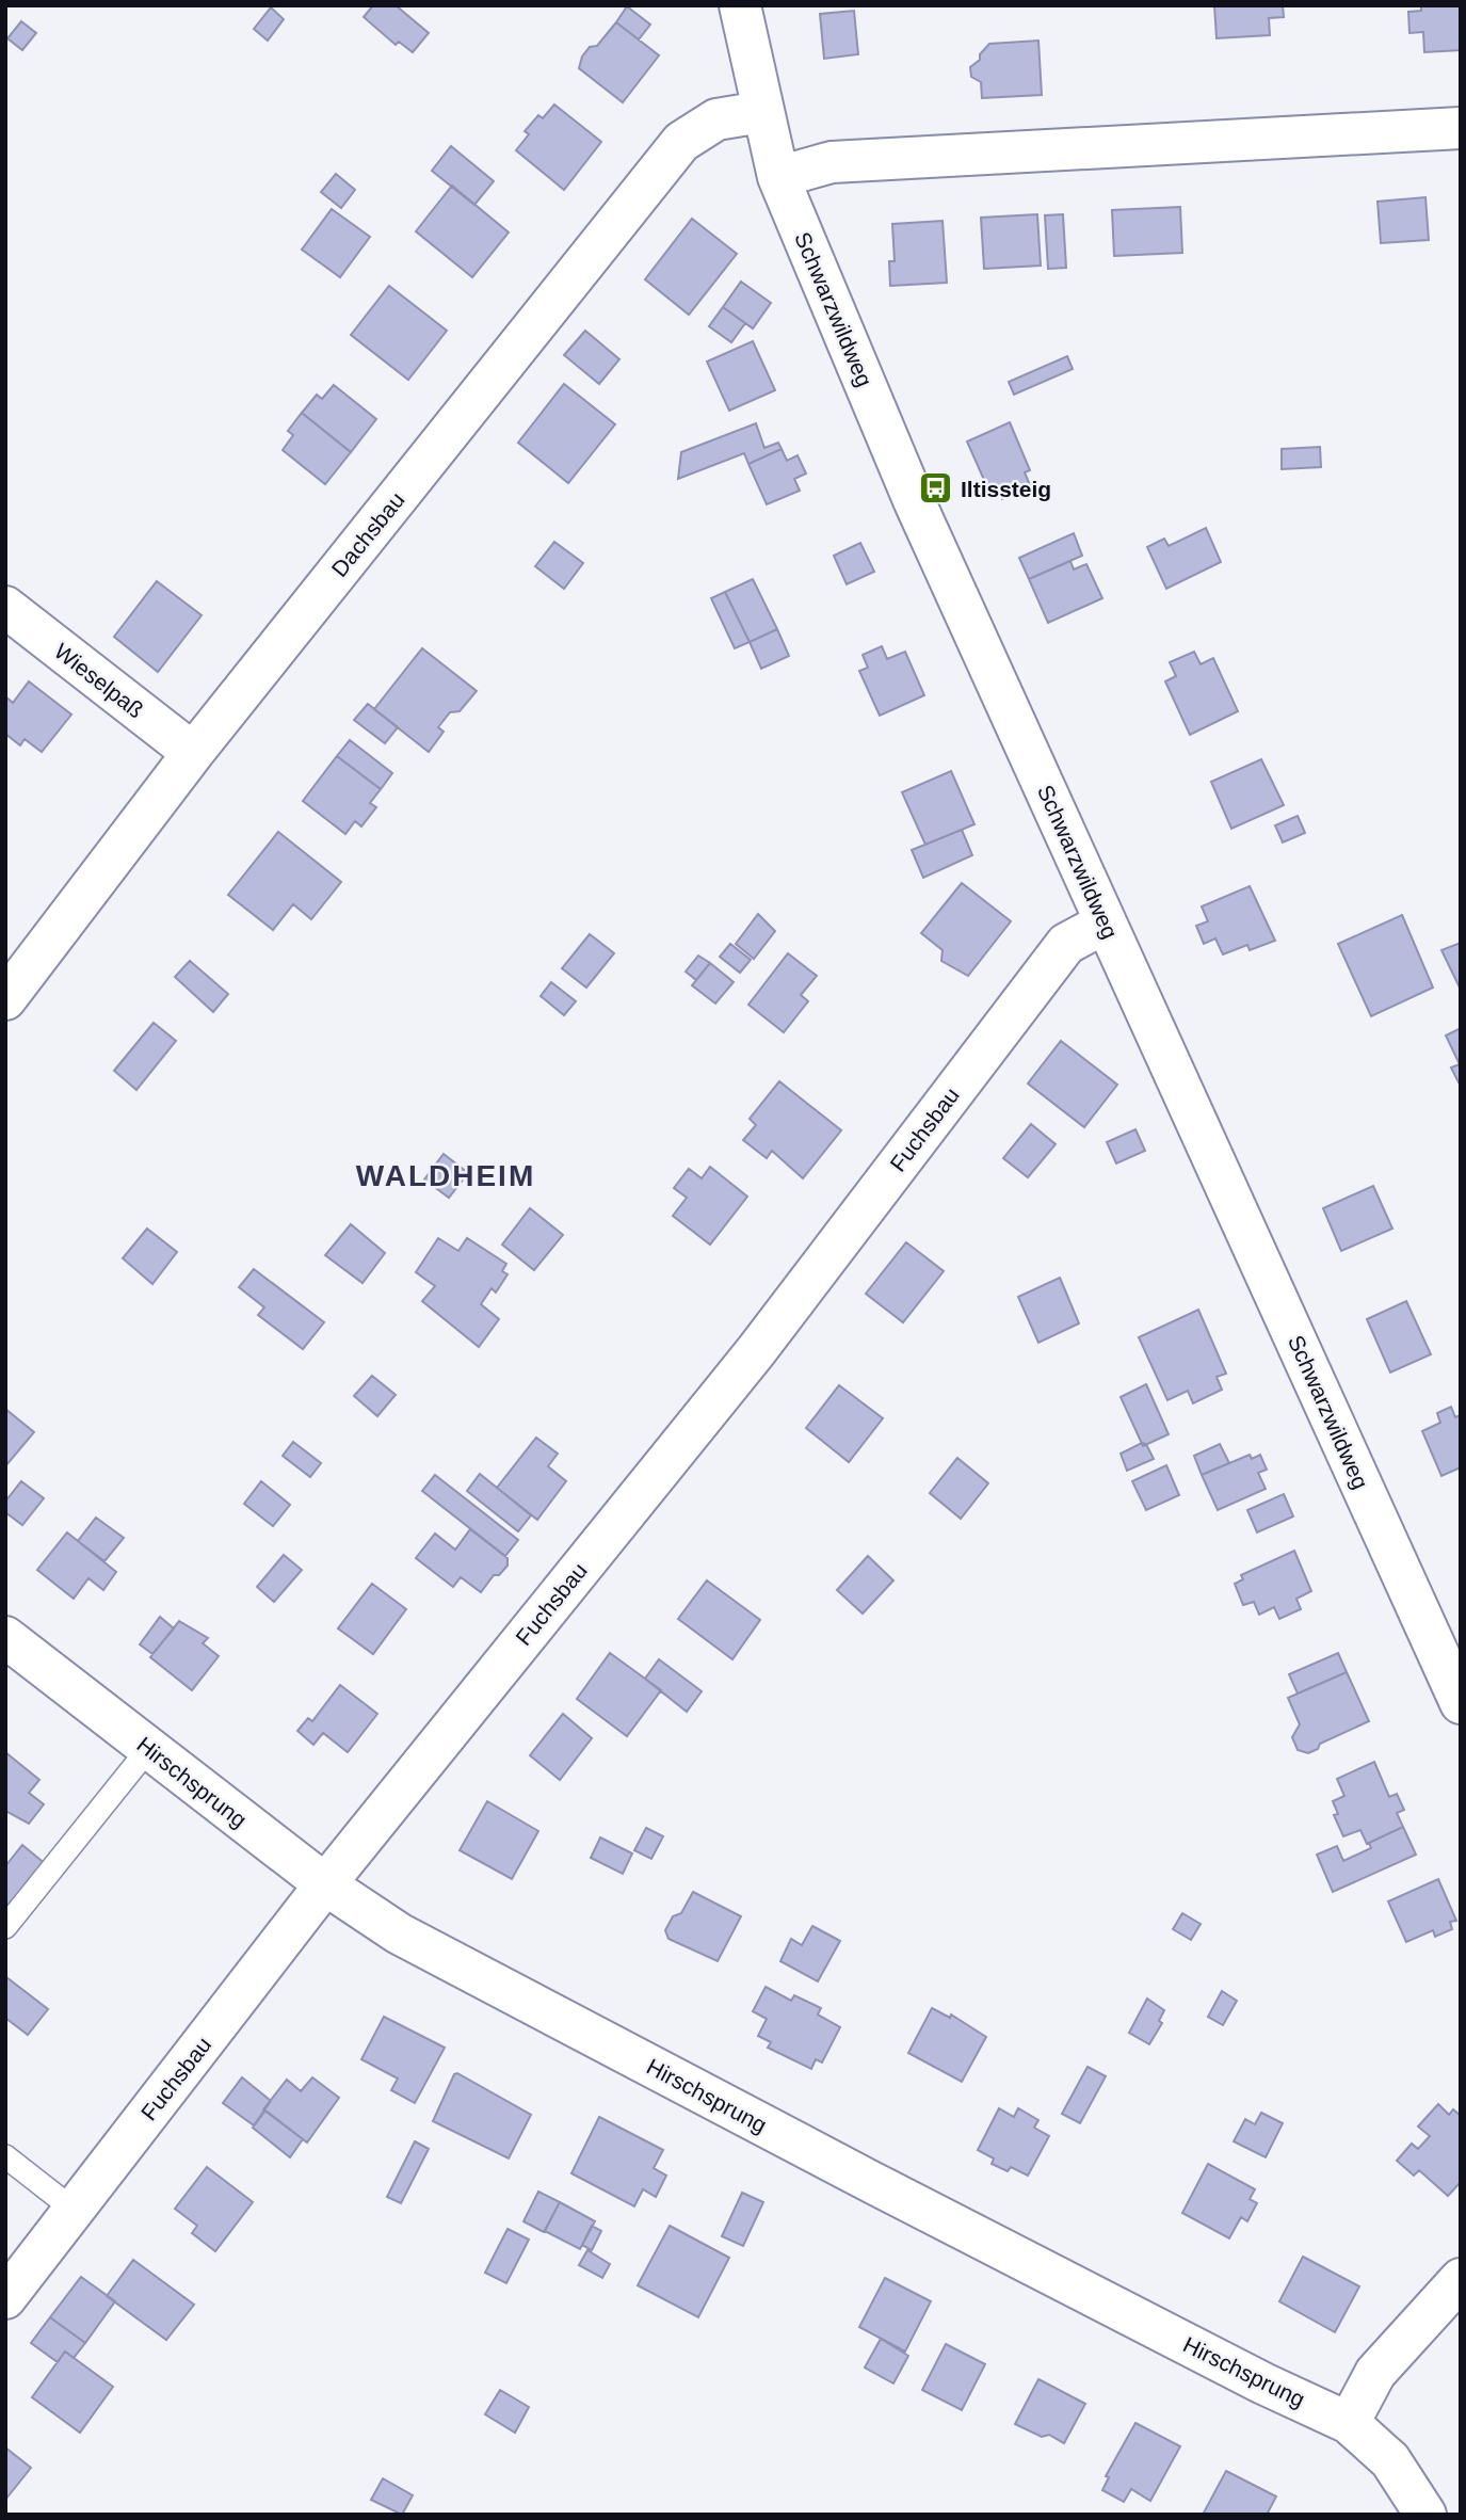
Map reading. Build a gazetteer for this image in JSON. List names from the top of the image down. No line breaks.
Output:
{"streets":{"street":["Schwarzwildweg","Dachsbau","Wieselpaß","Fuchsbau","Hirschsprung"]},"crossings":[["Schwarzwildweg","Dachsbau"],["Schwarzwildweg","Fuchsbau"],["Dachsbau","Wieselpaß"],["Fuchsbau","Hirschsprung"]],"districts":["WALDHEIM"],"places":{"bus stop":["Iltissteig"]}}
